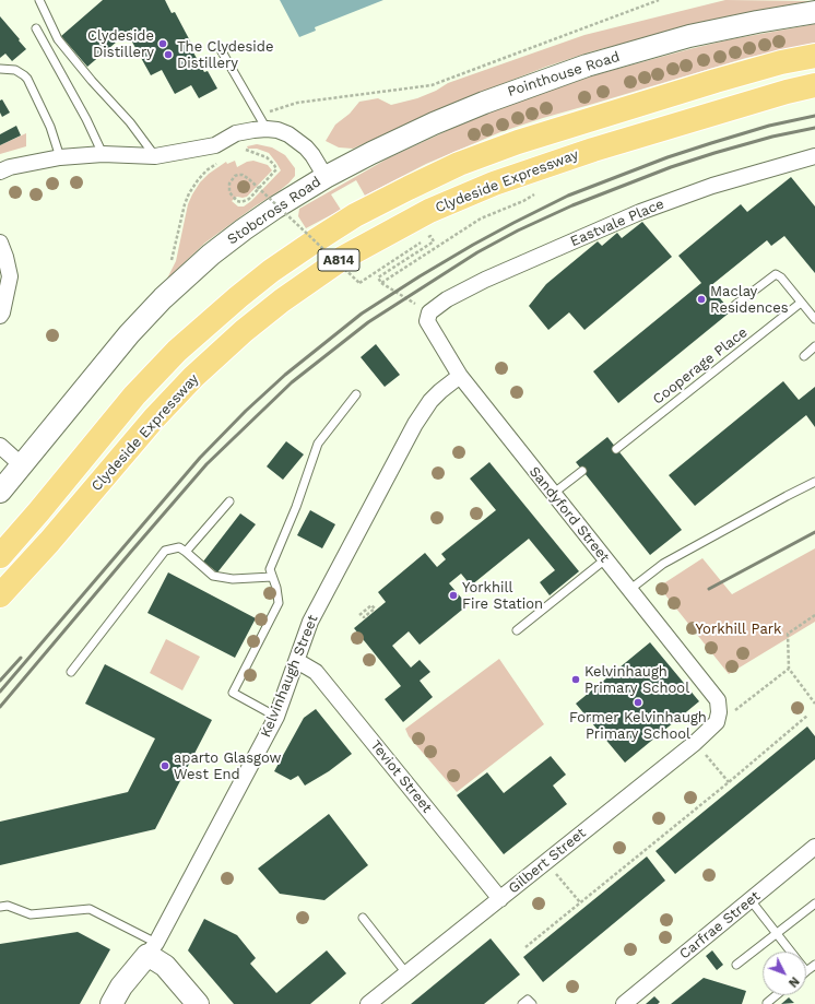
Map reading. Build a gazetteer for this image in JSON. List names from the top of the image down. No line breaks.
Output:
{"streets":{"main road":["Clydeside Expressway","A814"],"street":["Pointhouse Road","Stobcross Road","Eastvale Place","Sandyford Street","Kelvinhaugh Street","Teviot Street","Gilbert Street","Carfrae Street"],"lane":["Cooperage Place"]},"crossings":[["Pointhouse Road","Stobcross Road"],["Eastvale Place","Sandyford Street"],["Sandyford Street","Kelvinhaugh Street"],["Sandyford Street","Gilbert Street"],["Kelvinhaugh Street","Teviot Street"],["Teviot Street","Gilbert Street"]],"parks":["Yorkhill Park"],"places":["Clydeside Distillery","The Clydeside Distillery","Maclay Residences","Yorkhill Fire Station","Kelvinhaugh Primary School","Former Kelvinhaugh Primary School","aparto Glasgow West End"],"north":"bottom right"}
